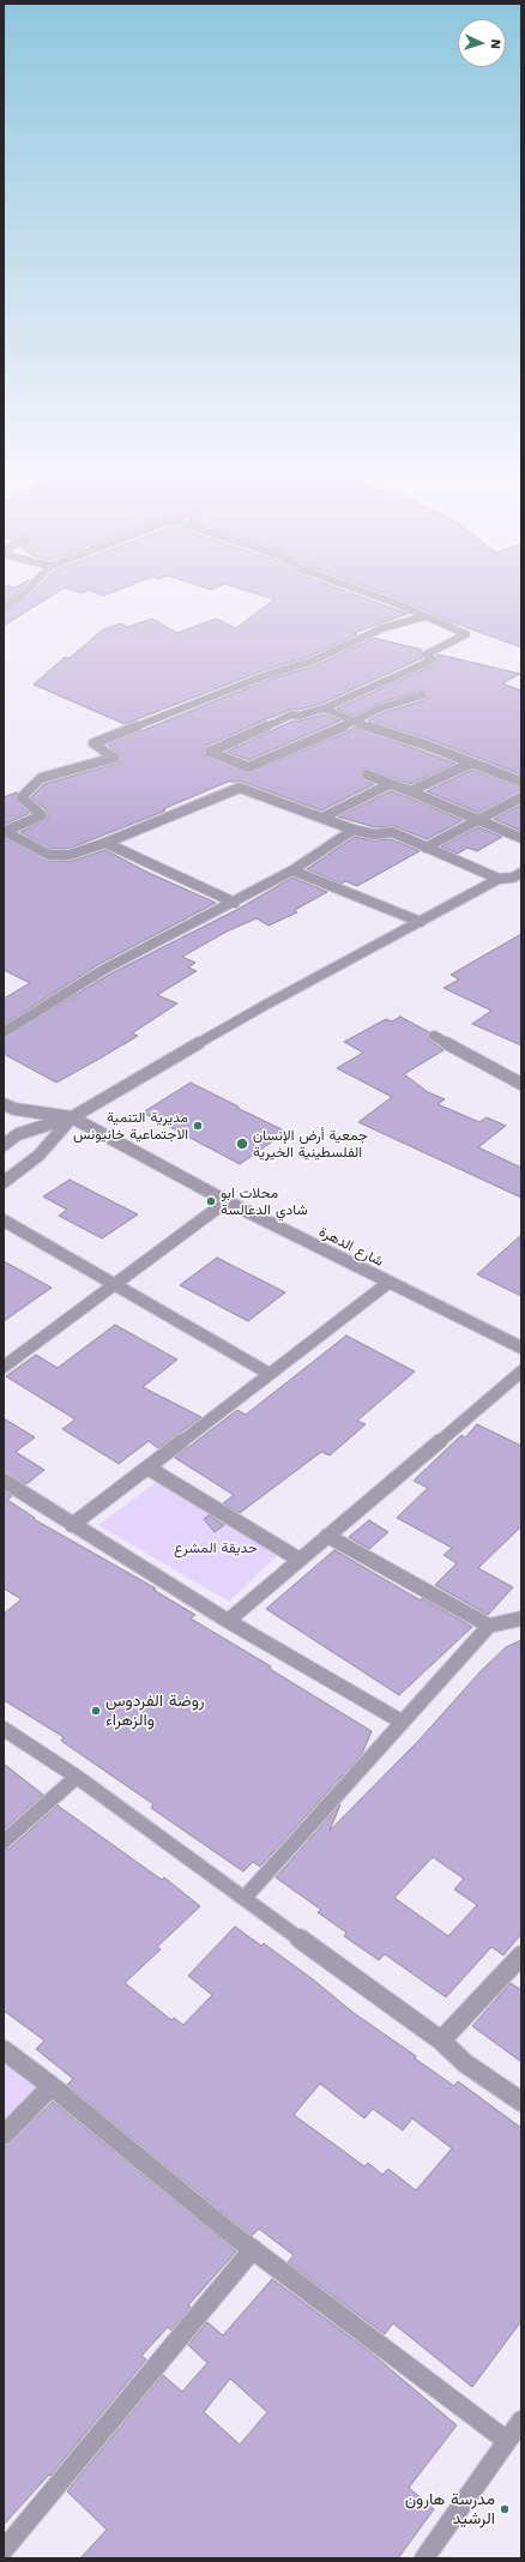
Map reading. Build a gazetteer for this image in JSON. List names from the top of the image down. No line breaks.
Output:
{"streets":{"street":["شارع الدهرة"]},"parks":["حديقة المشرع"],"places":["مديرية التنمية الاجتماعية خانيونس","جمعية أرض الإنسان الفلسطينية الخيرية","محلات ابو شادي الدعالسة","روضة الفردوس والزهراء","مدرسة هارون الرشيد"],"north":"right"}
